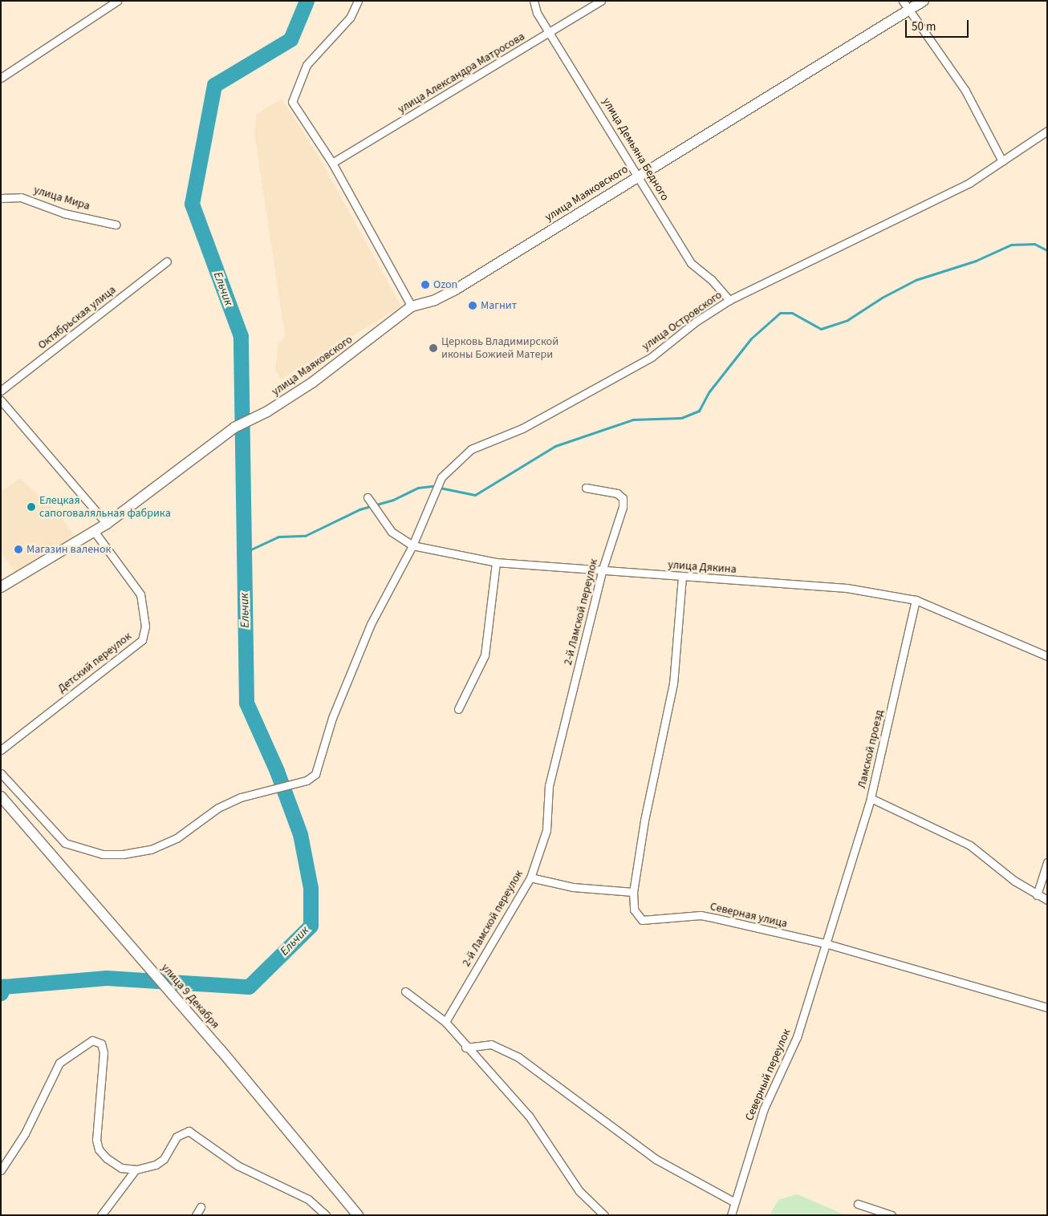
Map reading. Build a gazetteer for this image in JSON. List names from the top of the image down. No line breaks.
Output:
{"streets":{"main road":["улица Маяковского","улица 9 Декабря"],"street":["улица Александра Матросова","улица Демьяна Бедного","улица Мира","Октябрьская улица","улица Островского","улица Дякина","2-й Ламской переулок","Детский переулок","Ламской проезд","Северная улица","Северный переулок"]},"crossings":[["улица Александра Матросова","улица Демьяна Бедного"],["улица Демьяна Бедного","улица Маяковского"],["улица Демьяна Бедного","улица Островского"],["улица Островского","улица Дякина"],["улица Дякина","2-й Ламской переулок"],["улица Дякина","Ламской проезд"],["улица Дякина","Северная улица"],["Ламской проезд","Северный переулок"],["Северная улица","Северный переулок"]],"water":["Ельчик"],"places":["Ozon","Магнит","Церковь Владимирской иконы Божией Матери","Елецкая сапоговаляльная фабрика","Магазин валенок"],"scale_bar":"50 m"}
